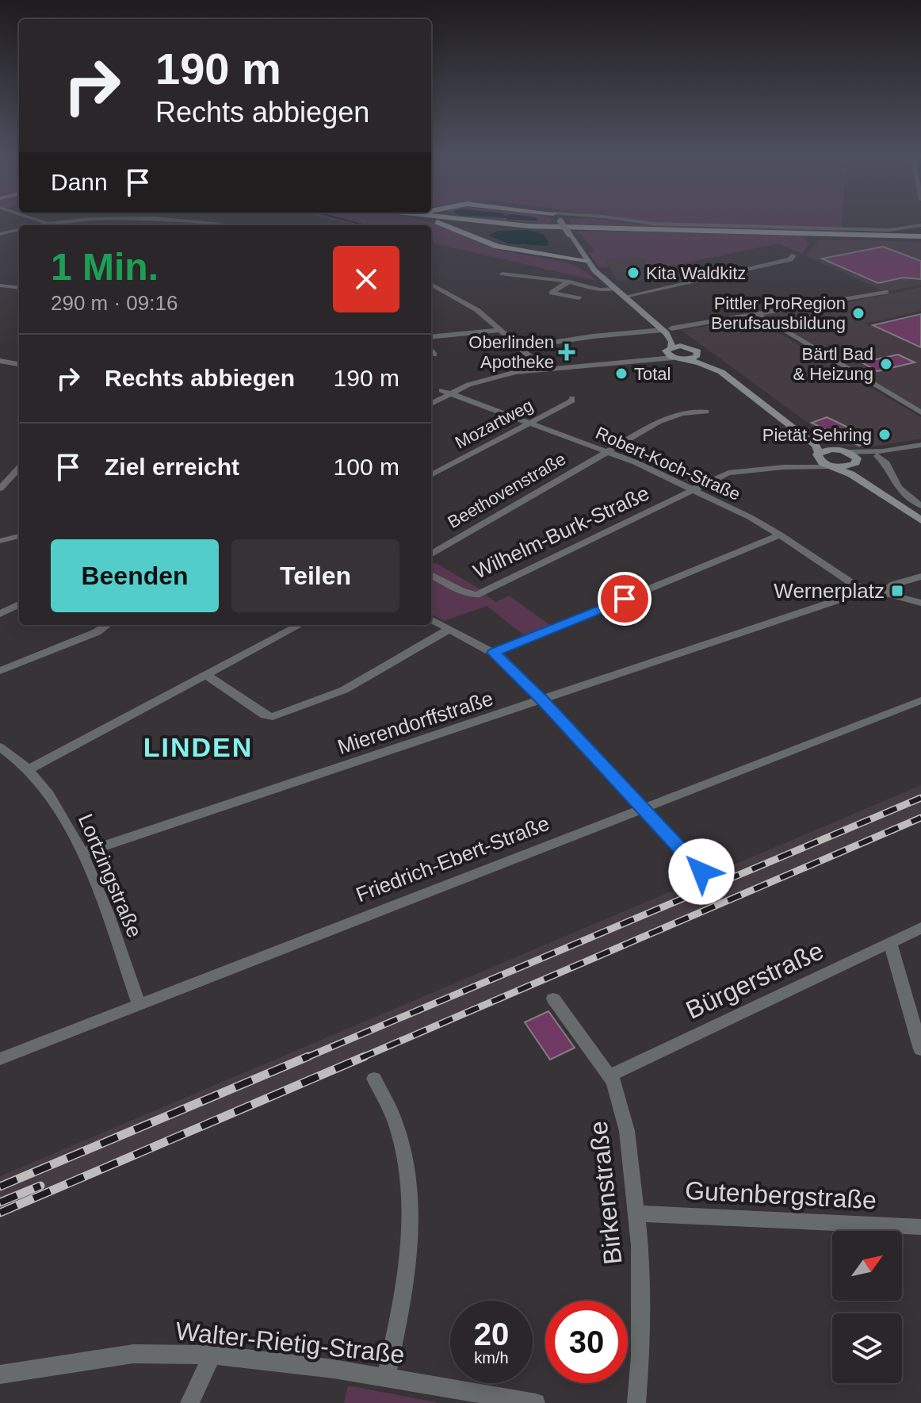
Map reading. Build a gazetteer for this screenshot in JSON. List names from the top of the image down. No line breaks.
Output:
{"streets":{"street":["Mozartweg","Robert-Koch-Straße","Beethovenstraße","Wilhelm-Burk-Straße","Mierendorffstraße","Friedrich-Ebert-Straße","Lortzingstraße","Bürgerstraße","Birkenstraße","Gutenbergstraße","Walter-Rietig-Straße"]},"crossings":[["Mozartweg","Robert-Koch-Straße"],["Robert-Koch-Straße","Beethovenstraße"],["Robert-Koch-Straße","Wilhelm-Burk-Straße"],["Robert-Koch-Straße","Mierendorffstraße"],["Mierendorffstraße","Lortzingstraße"],["Friedrich-Ebert-Straße","Lortzingstraße"],["Bürgerstraße","Birkenstraße"],["Birkenstraße","Gutenbergstraße"]],"districts":["LINDEN"],"places":{"other":["Kita Waldkitz","Pittler ProRegion Berufsausbildung","Bärtl Bad & Heizung","Total","Pietät Sehring"],"health":["Oberlinden Apotheke"],"transit":["Wernerplatz"]},"north":"top right","page":{"turn":["190 m","Rechts abbiegen"],"then":"Dann","heading":["1 Min.","290 m · 09:16"],"list":[{"name":"Rechts abbiegen","value":"190 m"},{"name":"Ziel erreicht","value":"100 m"}],"buttons":["Beenden","Teilen"],"speed":"20 km/h","limit":"30"}}
